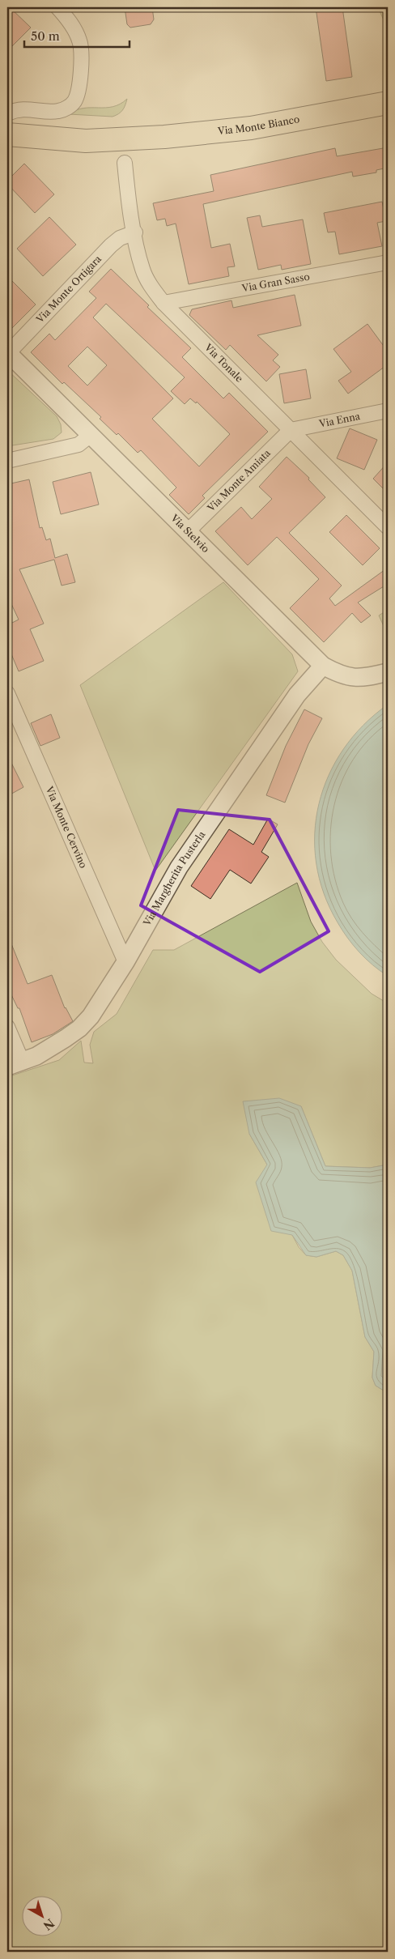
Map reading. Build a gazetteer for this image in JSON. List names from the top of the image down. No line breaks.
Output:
{"streets":{"main road":["Via Monte Bianco"],"street":["Via Gran Sasso","Via Monte Ortigara","Via Tonale","Via Enna","Via Monte Amiata","Via Stelvio","Via Monte Cervino","Via Margherita Pusterla"]},"crossings":[["Via Gran Sasso","Via Tonale"],["Via Monte Ortigara","Via Tonale"],["Via Monte Ortigara","Via Stelvio"],["Via Tonale","Via Enna"],["Via Tonale","Via Monte Amiata"],["Via Enna","Via Monte Amiata"],["Via Monte Amiata","Via Stelvio"],["Via Stelvio","Via Margherita Pusterla"],["Via Monte Cervino","Via Margherita Pusterla"]],"scale_bar":"50 m","north":"bottom right"}
